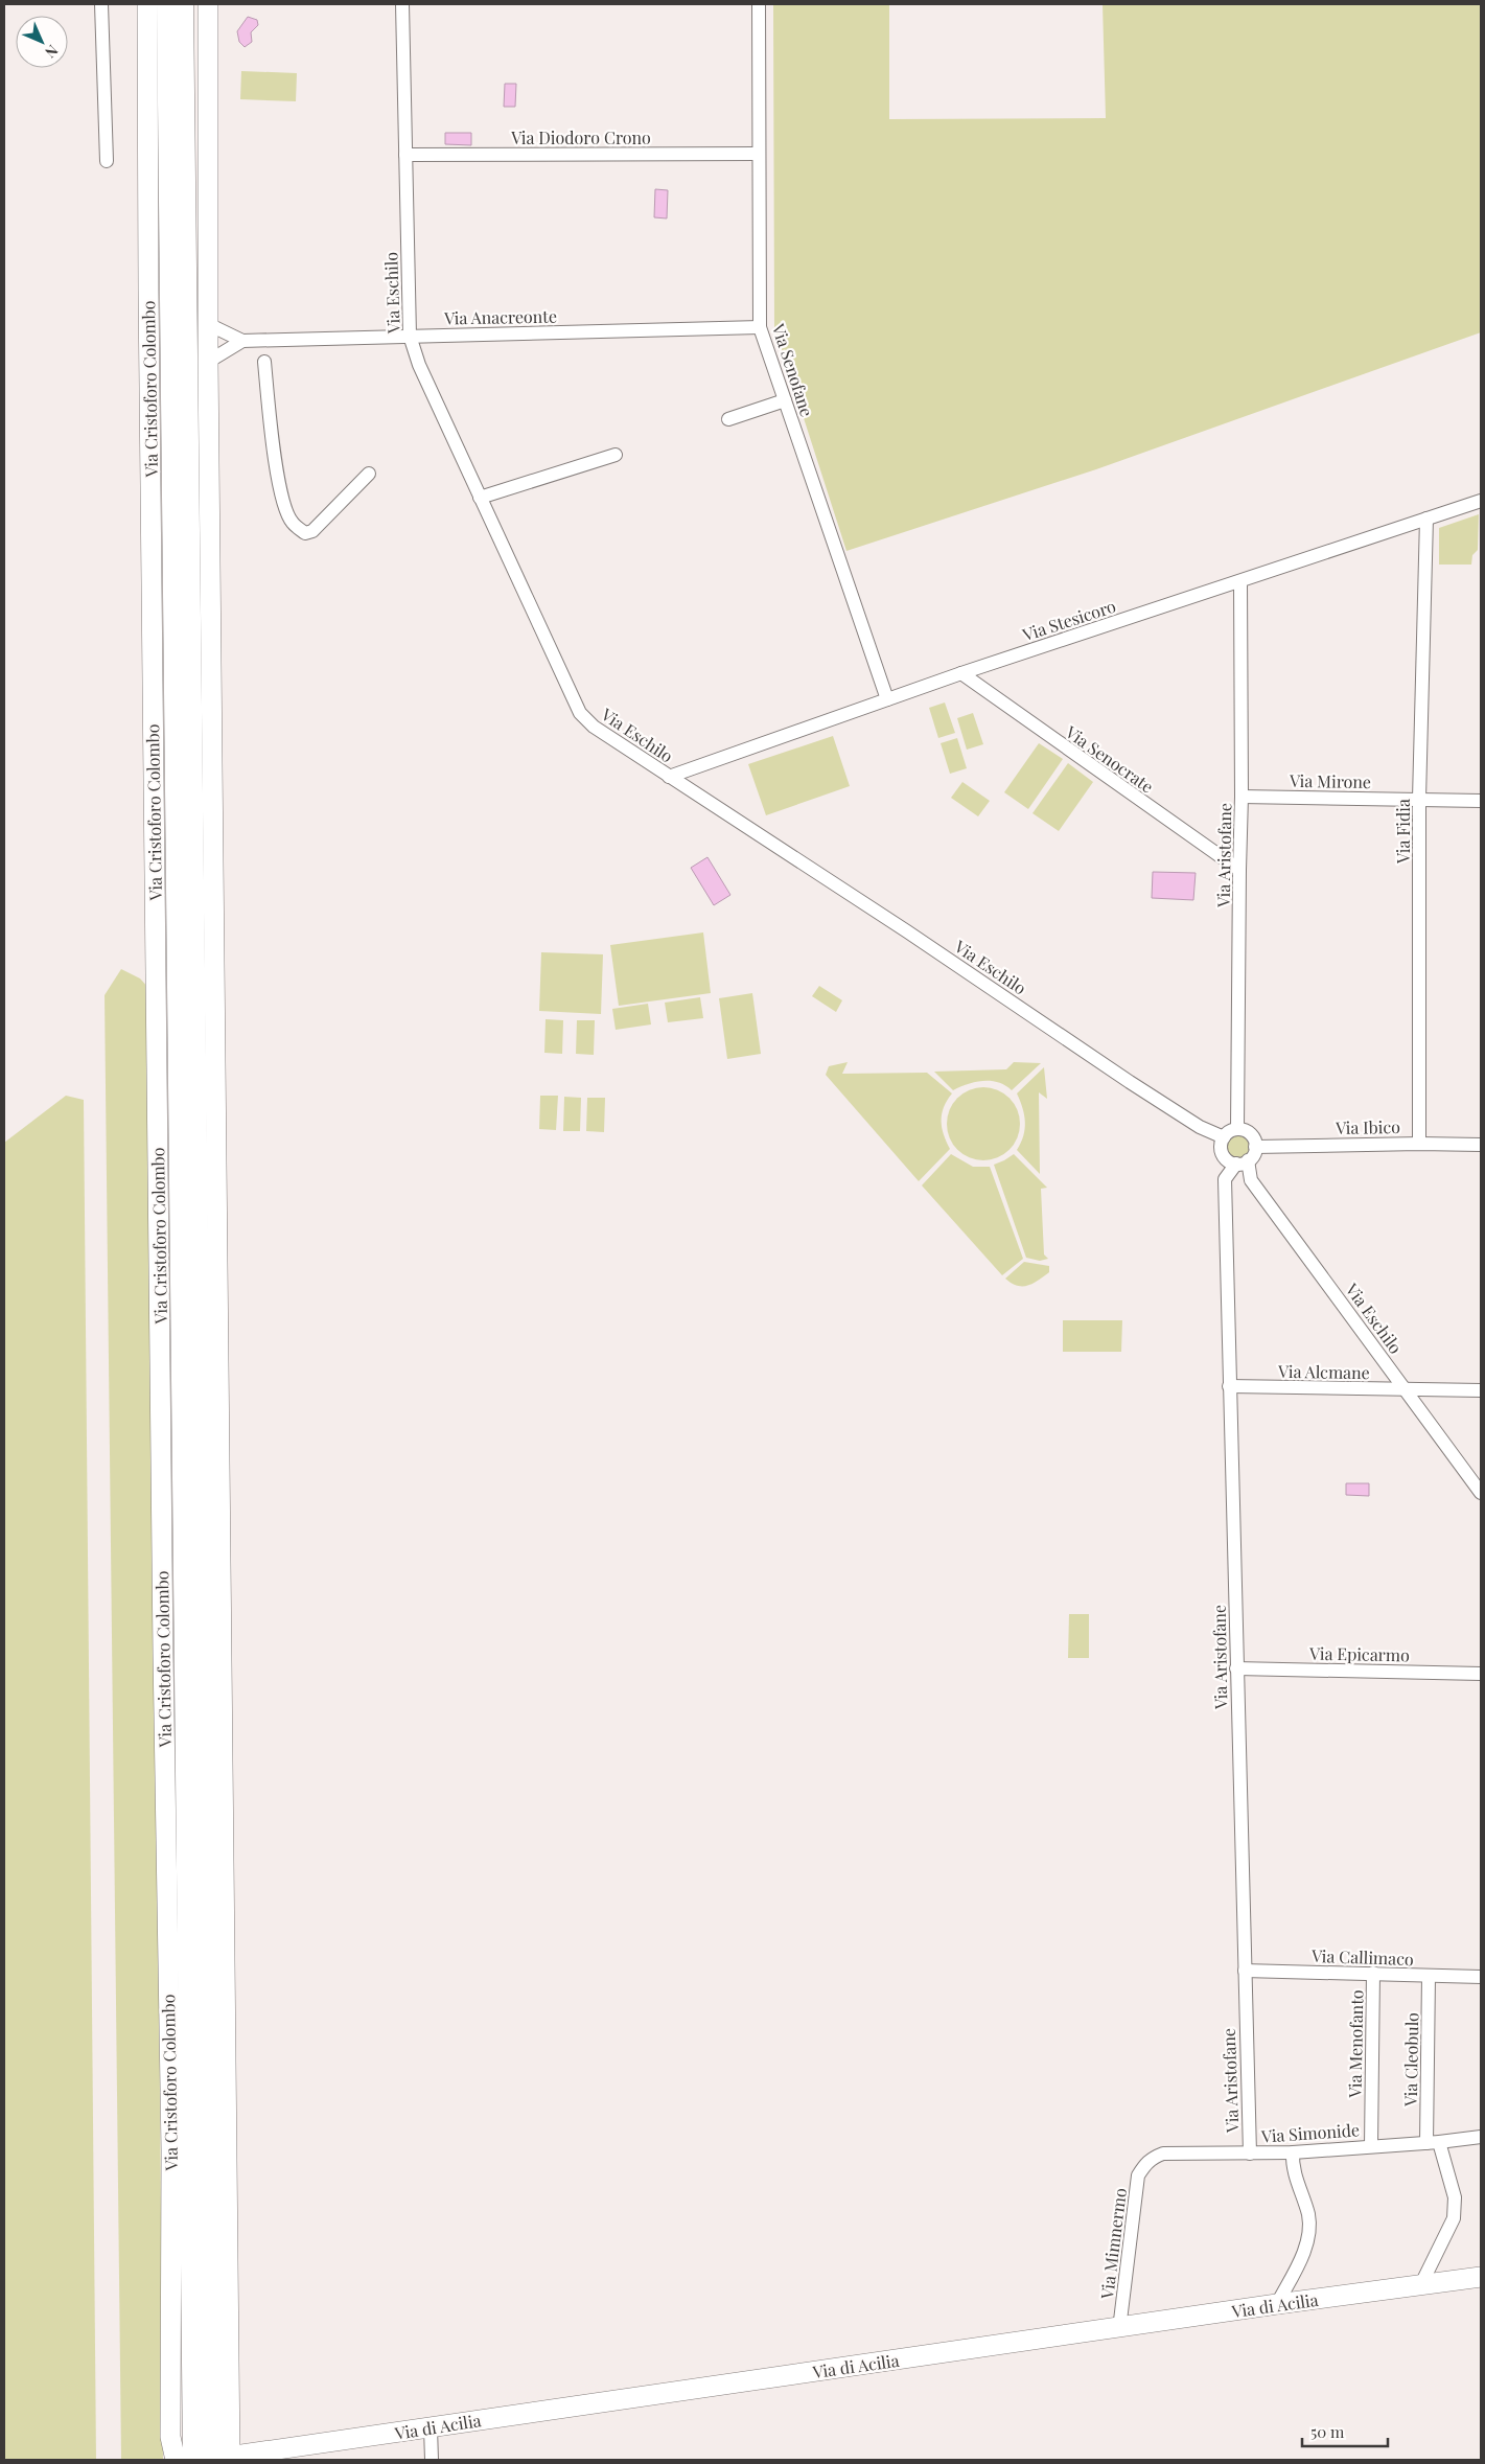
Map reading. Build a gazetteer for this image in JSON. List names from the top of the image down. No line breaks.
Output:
{"streets":{"main road":["Via Cristoforo Colombo"],"street":["Via Diodoro Crono","Via Eschilo","Via Anacreonte","Via Senofane","Via Stesicoro","Via Senocrate","Via Mirone","Via Fidia","Via Aristofane","Via Ibico","Via Alcmane","Via Epicarmo","Via Callimaco","Via Menofanto","Via Cleobulo","Via Simonide","Via Mimnermo","Via di Acilia"]},"crossings":[["Via Diodoro Crono","Via Eschilo"],["Via Diodoro Crono","Via Senofane"],["Via Eschilo","Via Anacreonte"],["Via Eschilo","Via Stesicoro"],["Via Eschilo","Via Aristofane"],["Via Eschilo","Via Ibico"],["Via Eschilo","Via Alcmane"],["Via Anacreonte","Via Senofane"],["Via Senofane","Via Stesicoro"],["Via Cristoforo Colombo","Via di Acilia"],["Via Stesicoro","Via Senocrate"],["Via Stesicoro","Via Fidia"],["Via Stesicoro","Via Aristofane"],["Via Senocrate","Via Aristofane"],["Via Mirone","Via Fidia"],["Via Mirone","Via Aristofane"],["Via Fidia","Via Ibico"],["Via Aristofane","Via Ibico"],["Via Aristofane","Via Alcmane"],["Via Aristofane","Via Epicarmo"],["Via Aristofane","Via Callimaco"],["Via Aristofane","Via Simonide"],["Via Callimaco","Via Menofanto"],["Via Callimaco","Via Cleobulo"],["Via Menofanto","Via Simonide"],["Via Cleobulo","Via Simonide"],["Via Cleobulo","Via di Acilia"],["Via Simonide","Via Mimnermo"],["Via Mimnermo","Via di Acilia"]],"scale_bar":"50 m","north":"bottom right"}
